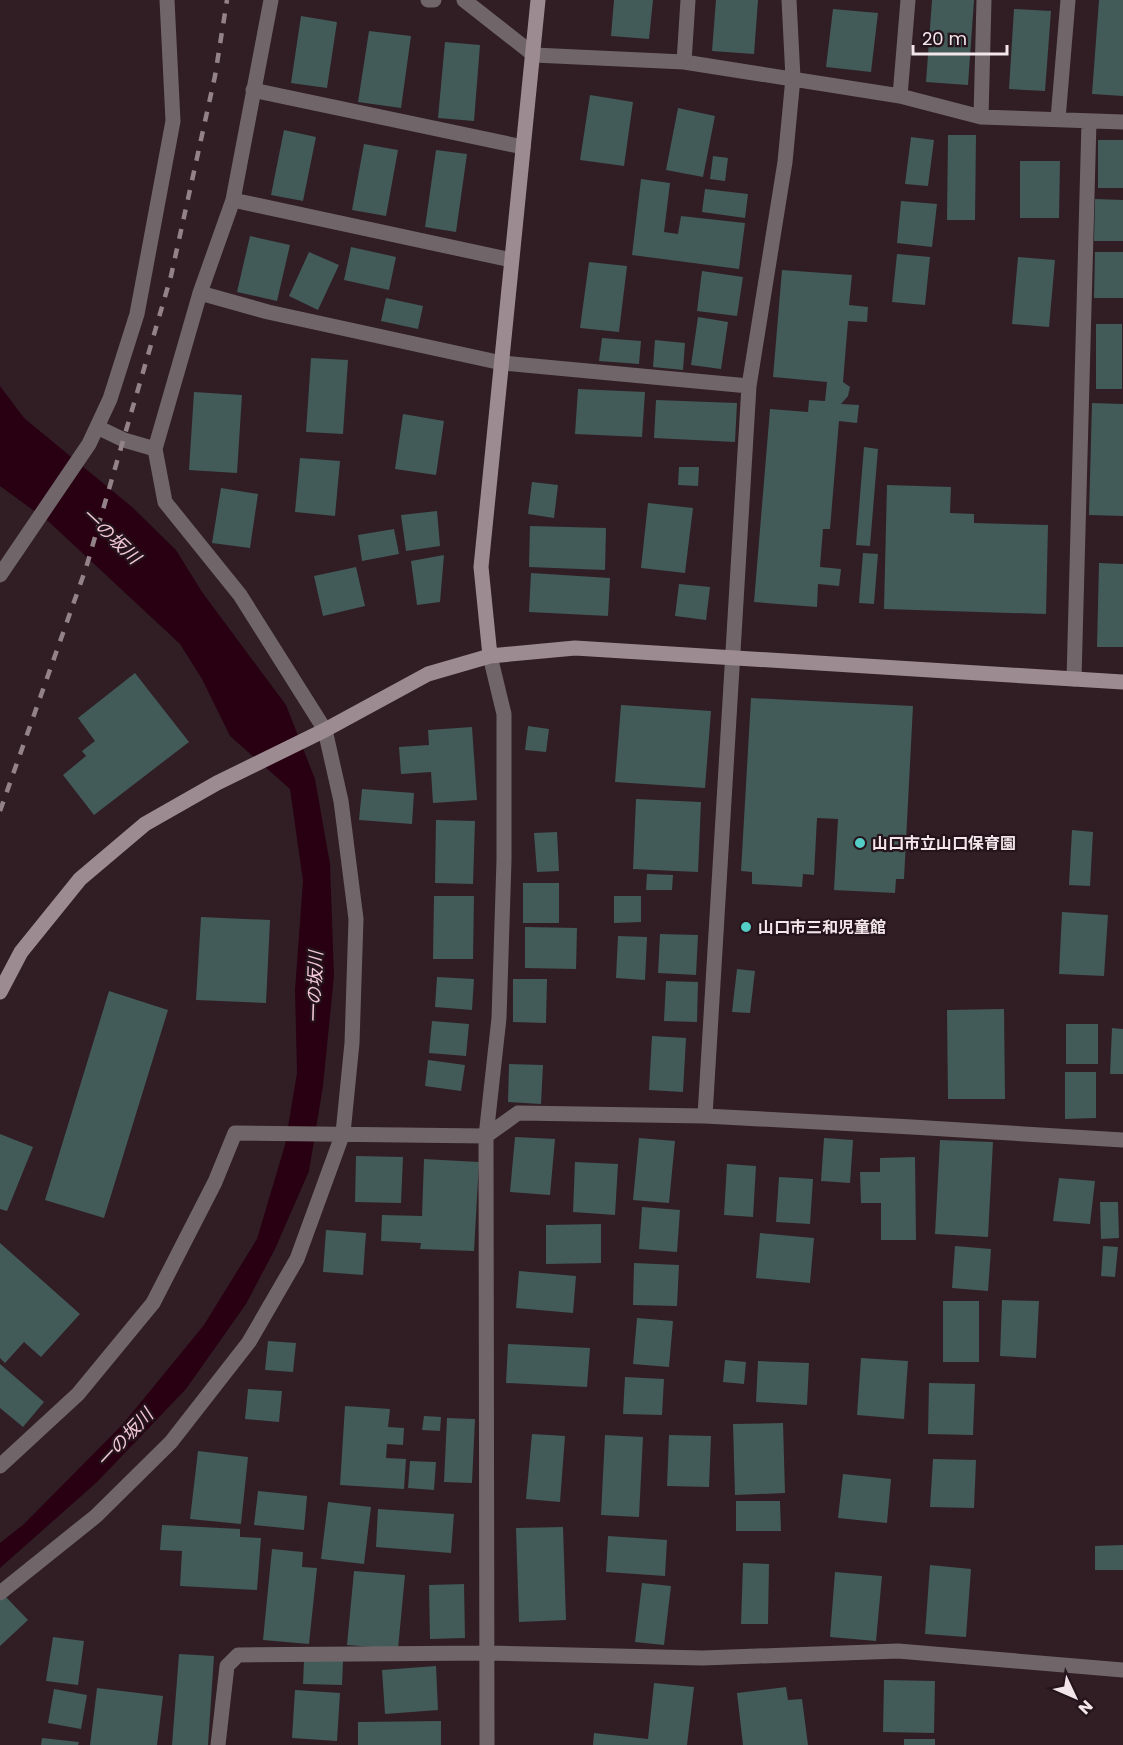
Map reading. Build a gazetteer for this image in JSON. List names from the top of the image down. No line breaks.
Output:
{"water":["一の坂川"],"places":["山口市立山口保育園","山口市三和児童館"],"scale_bar":"20 m","north":"bottom right"}
